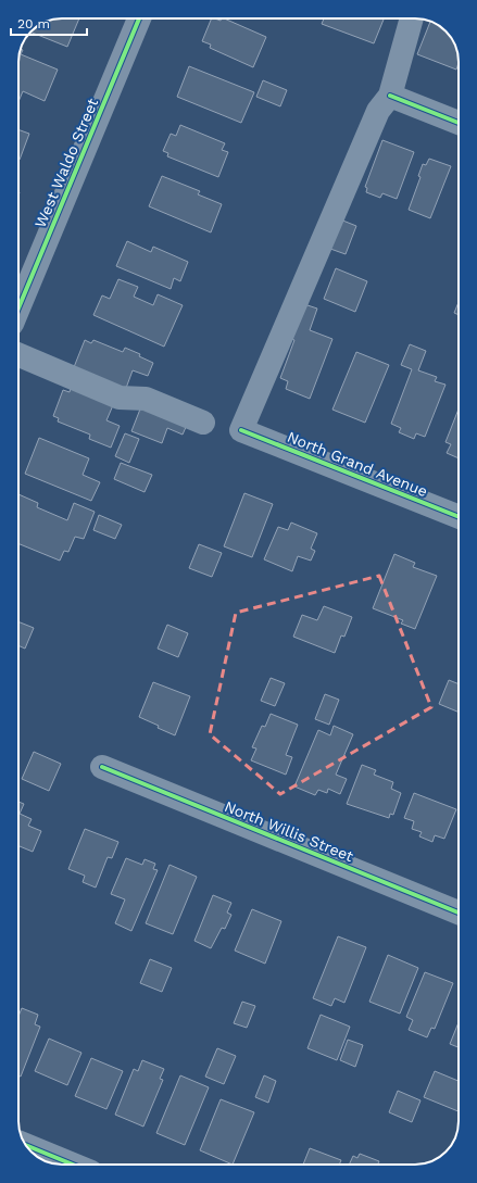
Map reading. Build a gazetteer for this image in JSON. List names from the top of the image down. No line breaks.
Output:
{"streets":{"street":["West Waldo Street","North Grand Avenue","North Willis Street"]},"scale_bar":"20 m"}
